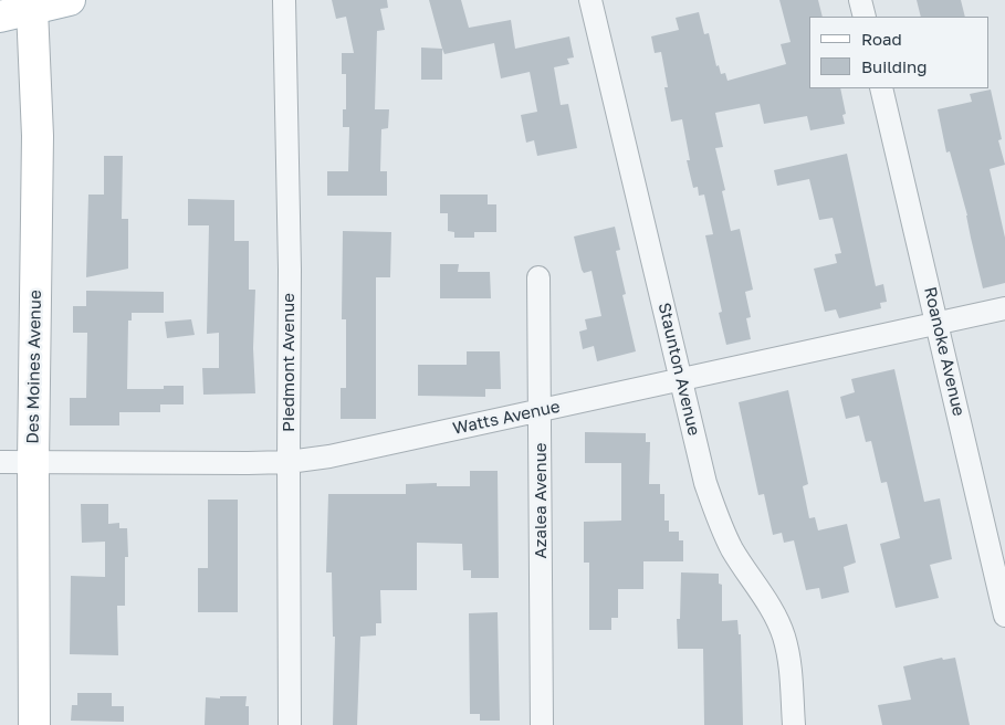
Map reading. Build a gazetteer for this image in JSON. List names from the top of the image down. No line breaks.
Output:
{"streets":{"street":["Roanoke Avenue","Piedmont Avenue","Des Moines Avenue","Staunton Avenue","Watts Avenue","Azalea Avenue"]},"crossings":[["Roanoke Avenue","Watts Avenue"],["Piedmont Avenue","Watts Avenue"],["Des Moines Avenue","Watts Avenue"],["Staunton Avenue","Watts Avenue"],["Watts Avenue","Azalea Avenue"]],"legend":["Road","Building"]}
